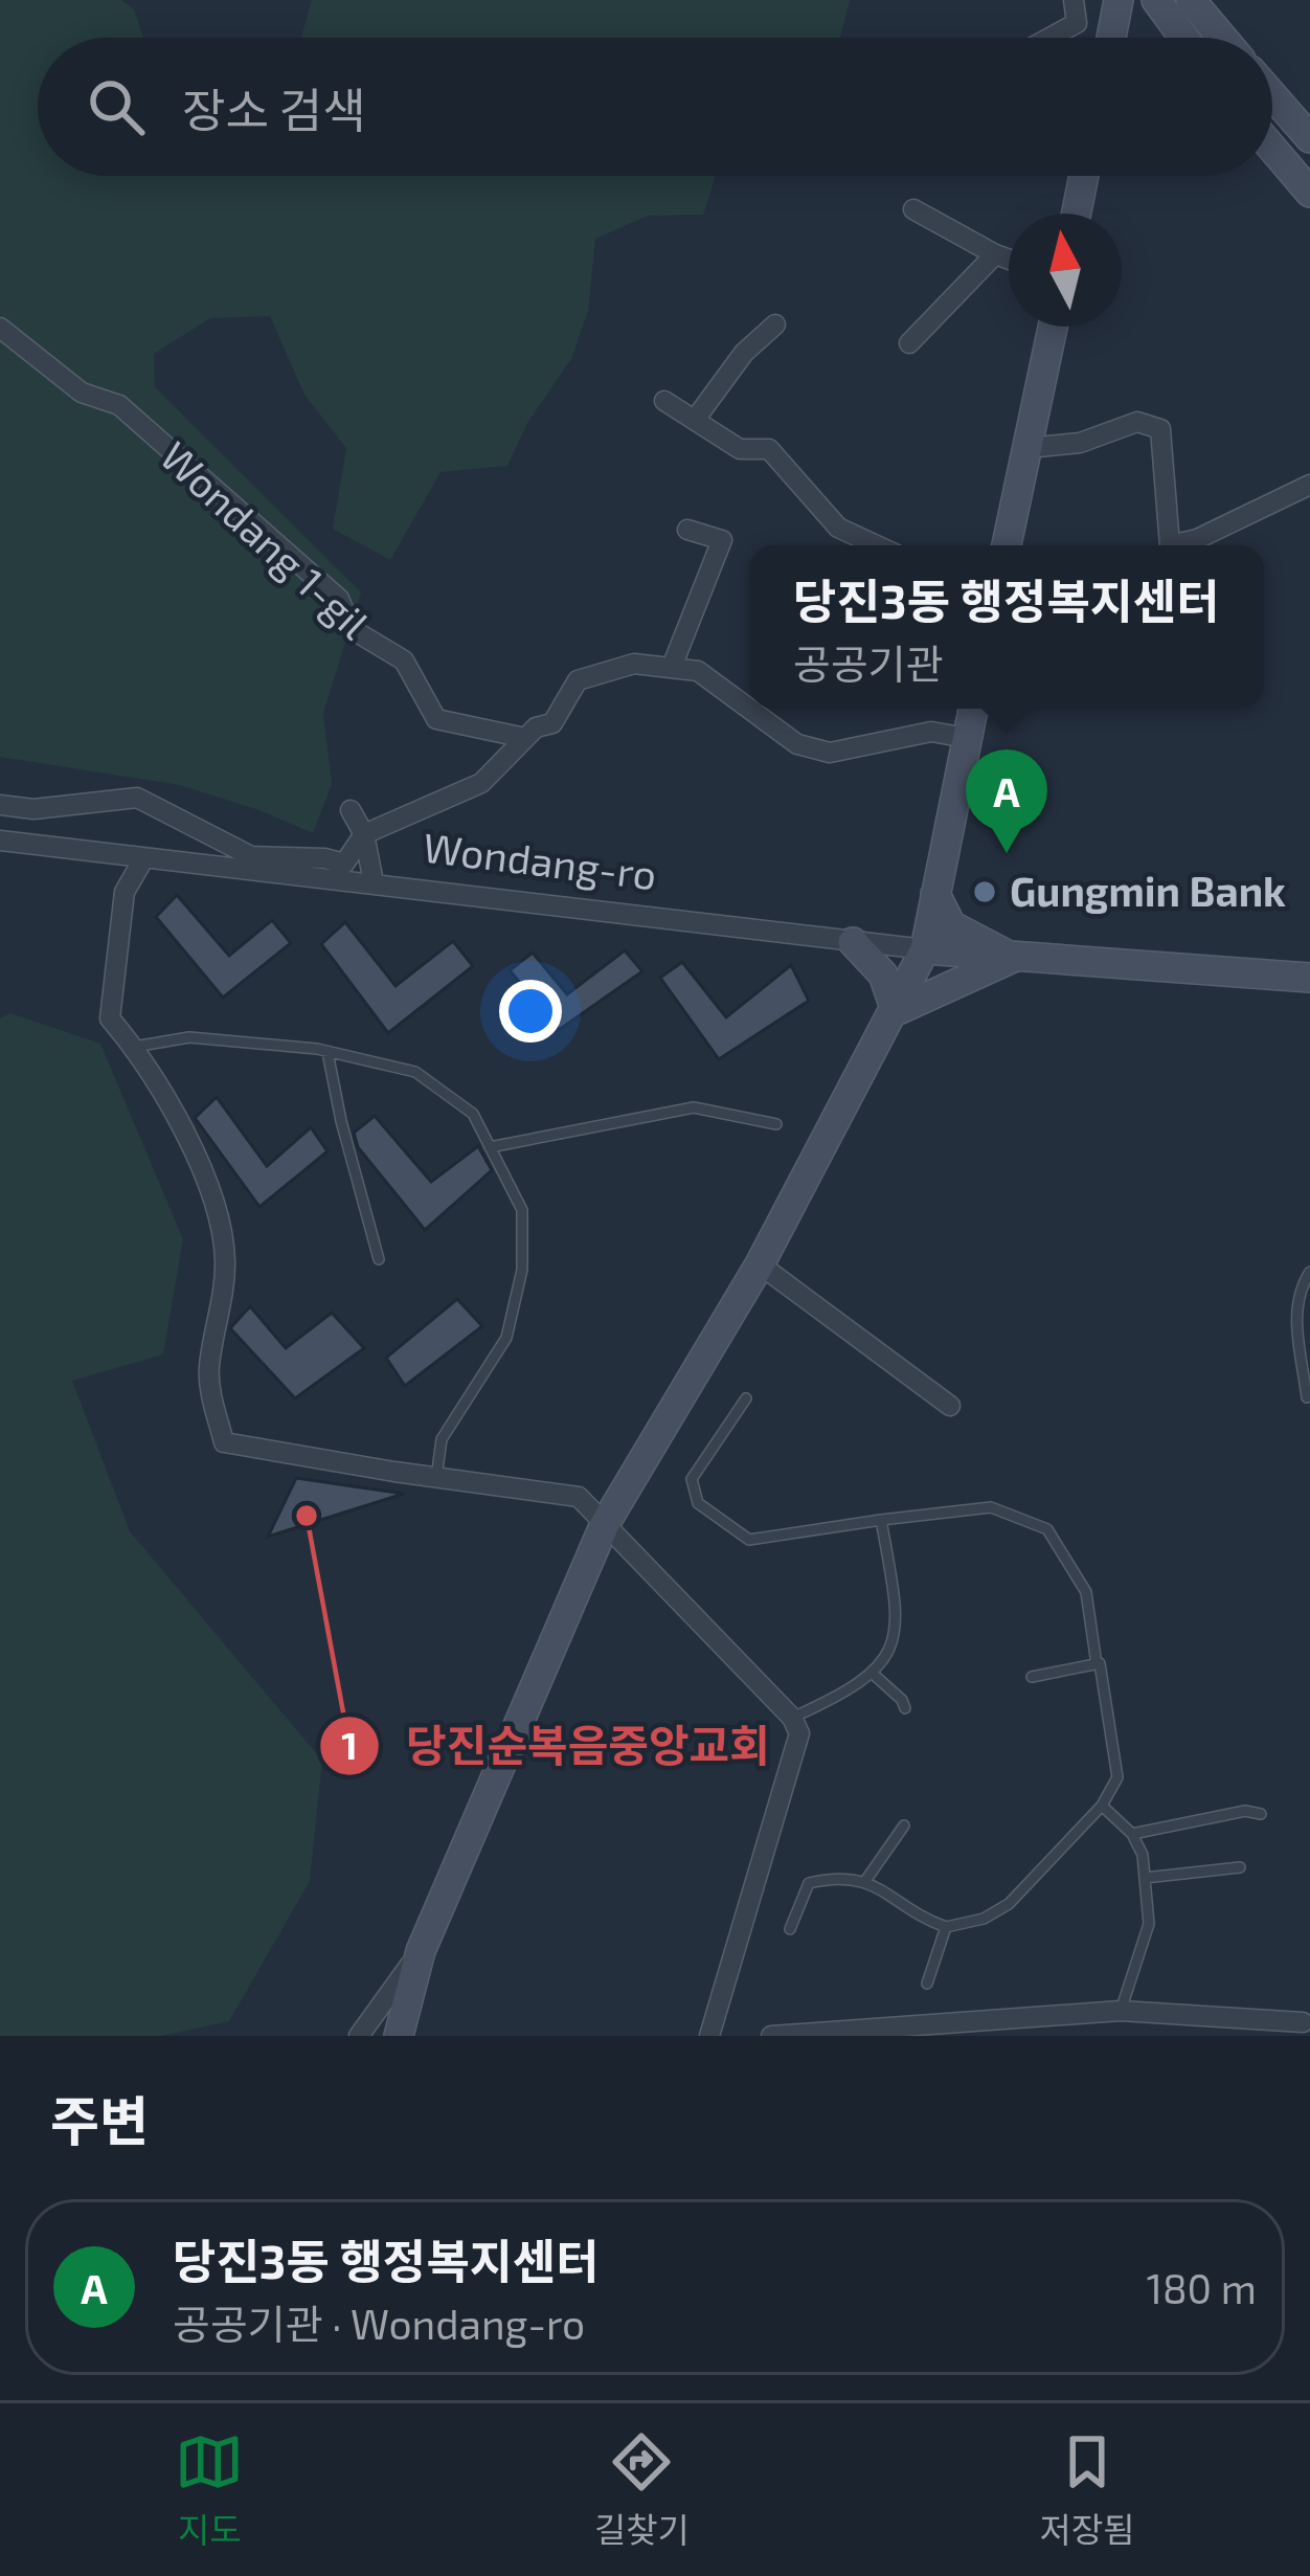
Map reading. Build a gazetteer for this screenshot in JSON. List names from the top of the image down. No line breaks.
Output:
{"streets":{"street":["Wondang 1-gil","Wondang-ro"]},"places":["Gungmin Bank","당진순복음중앙교회"],"north":"top","page":{"search":"장소 검색","popup":["당진3동 행정복지센터","공공기관"],"pins":"A","heading":"주변","list":[{"mark":"A","name":"당진3동 행정복지센터","note":"공공기관 · Wondang-ro","value":"180 m"}],"nav":["지도","길찾기","저장됨"]}}
